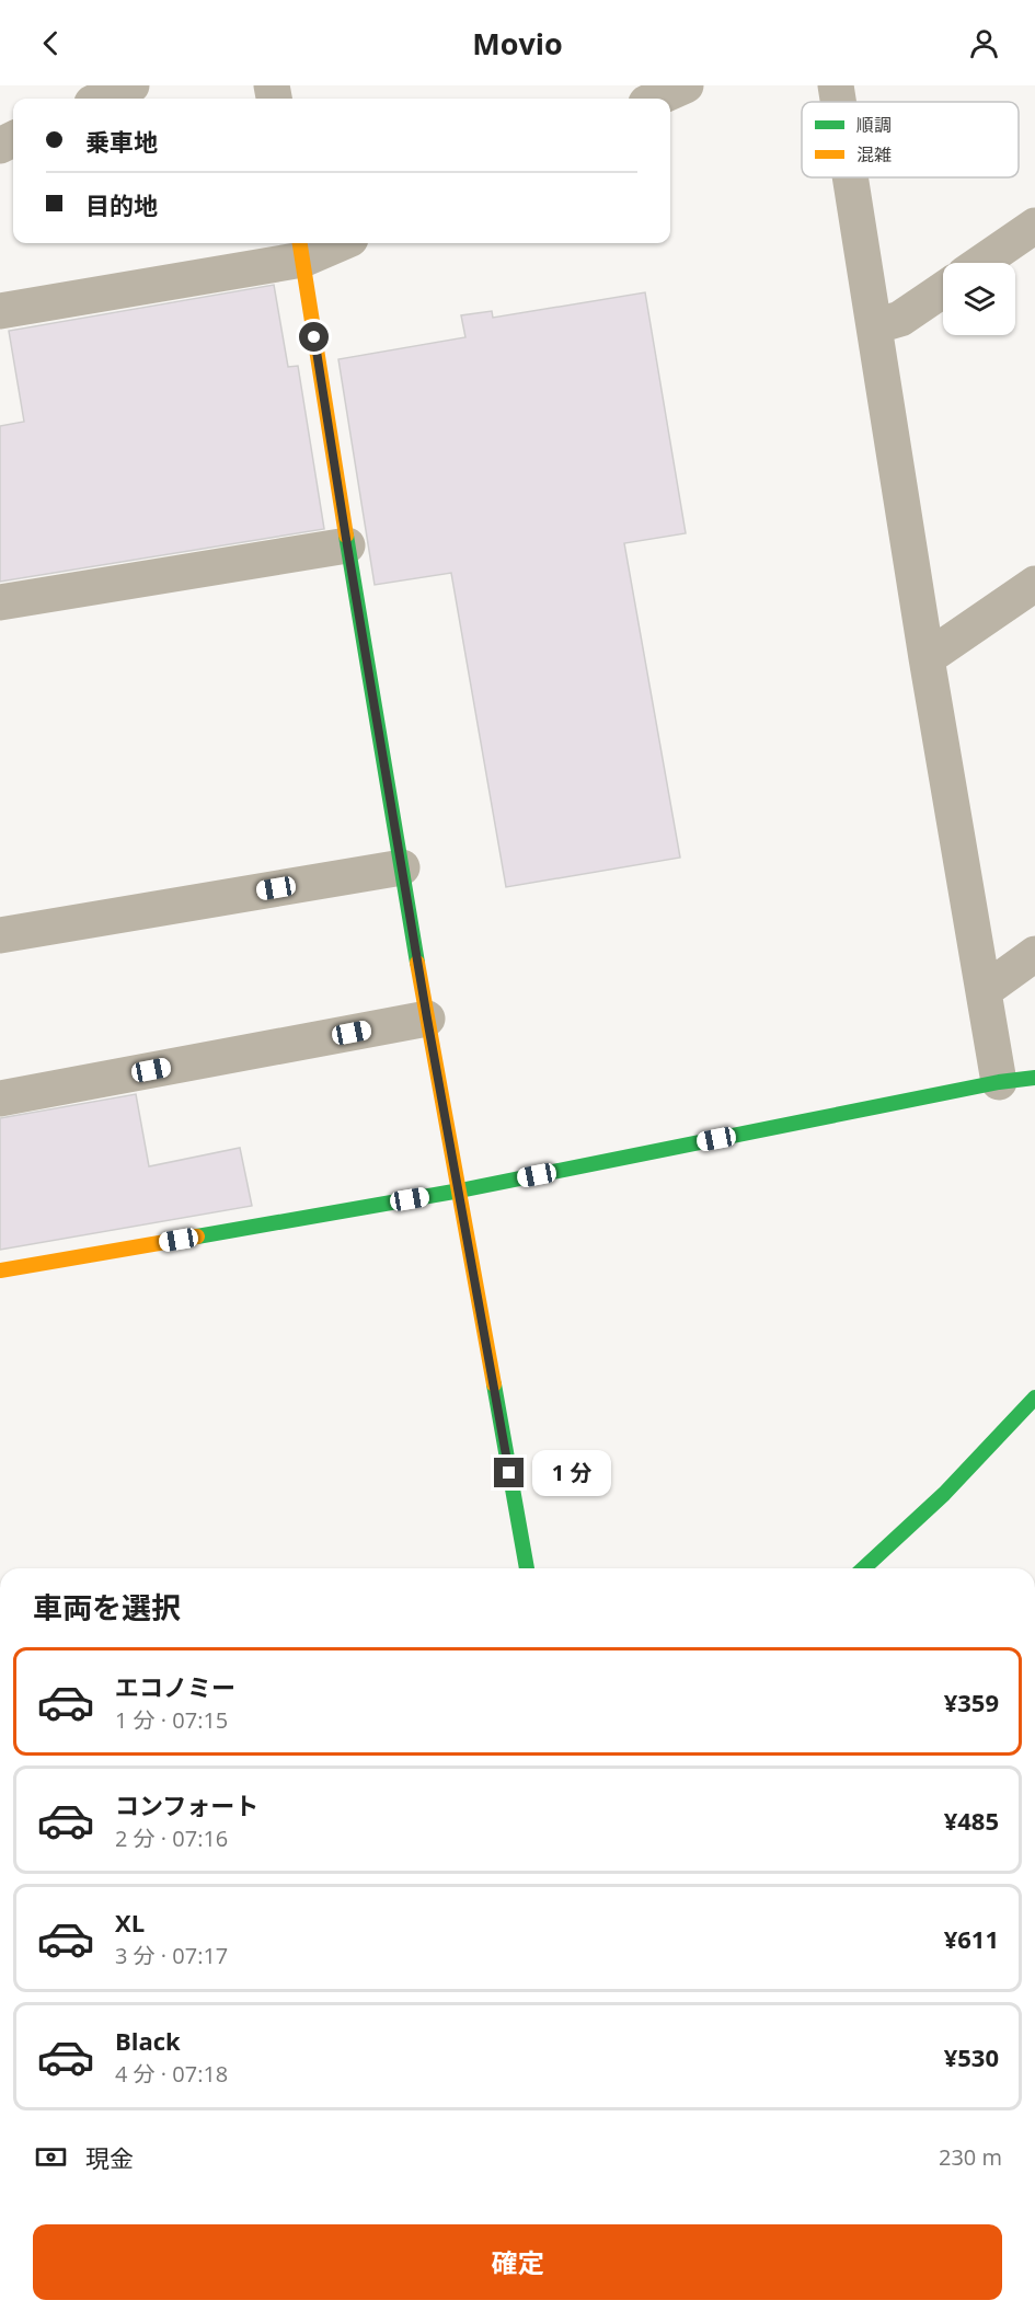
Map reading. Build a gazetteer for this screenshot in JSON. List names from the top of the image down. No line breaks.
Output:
{"legend":["順調","混雑"],"page":{"header":"Movio","banner":["乗車地","目的地"],"bubble":"1 分","heading":"車両を選択","list":[{"name":"エコノミー","note":"1 分 · 07:15","value":"¥359"},{"name":"コンフォート","note":"2 分 · 07:16","value":"¥485"},{"name":"XL","note":"3 分 · 07:17","value":"¥611"},{"name":"Black","note":"4 分 · 07:18","value":"¥530"}],"pay":["現金","230 m"],"buttons":"確定"}}
